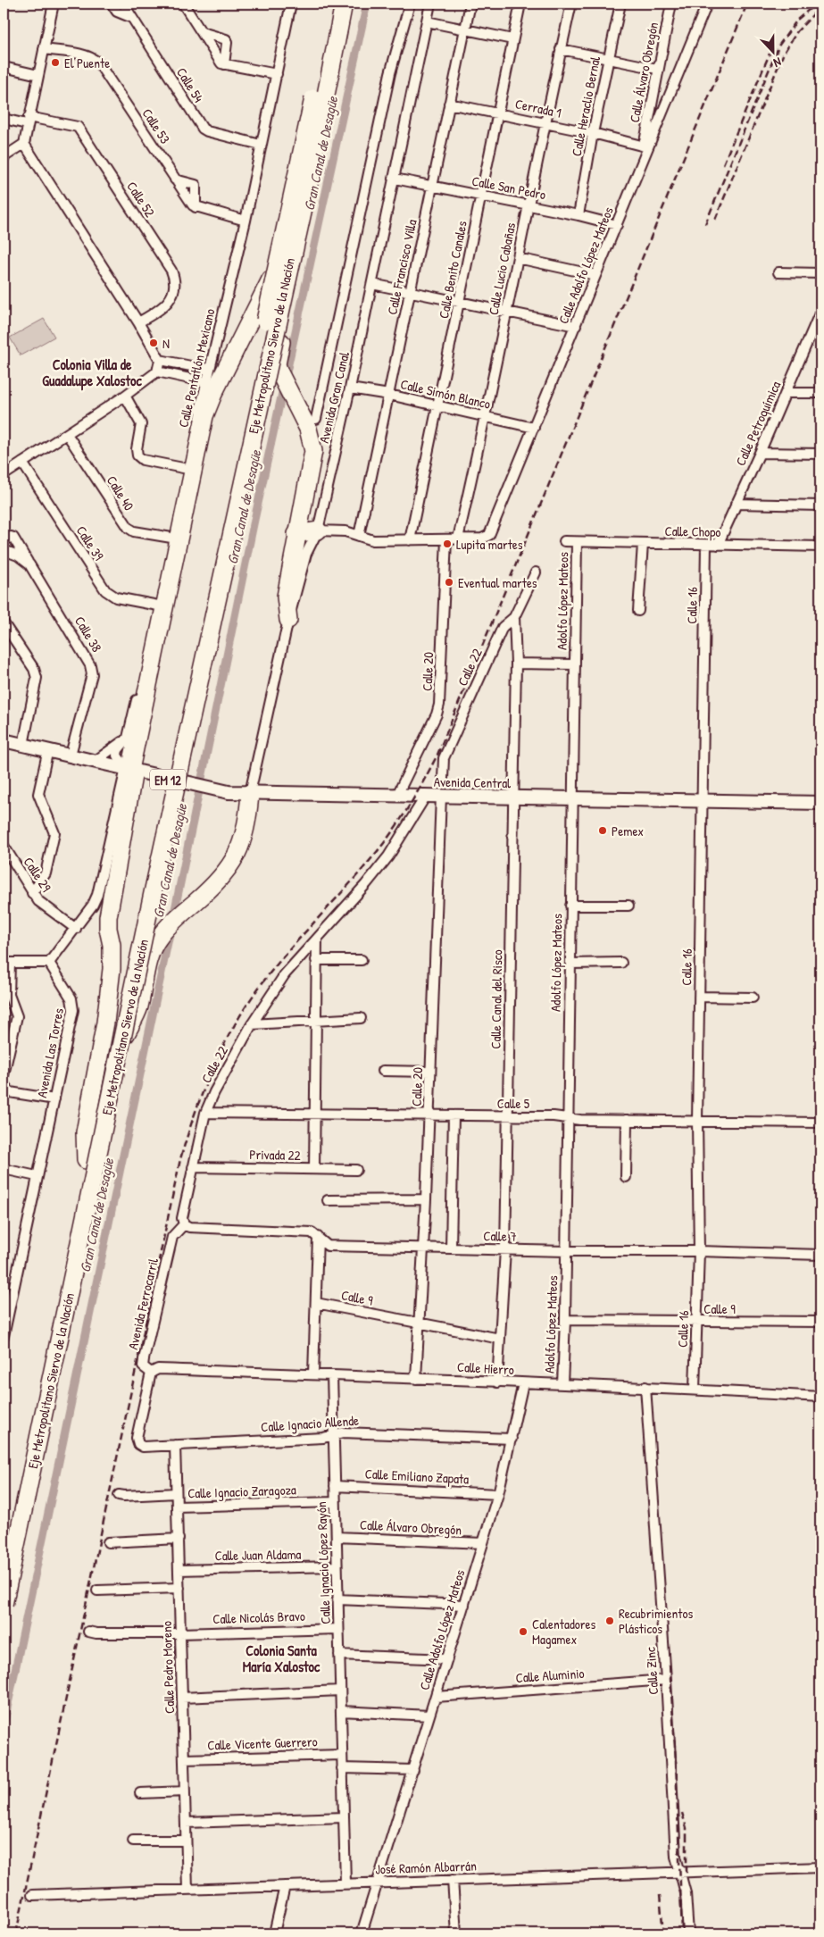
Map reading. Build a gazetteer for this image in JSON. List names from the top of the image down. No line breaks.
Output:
{"streets":{"highway":["Eje Metropolitano Siervo de la Nación","EM 12"],"street":["Calle Álvaro Obregón","Calle 54","Calle Heraclio Bernal","Cerrada 1","Calle 53","Calle San Pedro","Calle 52","Calle Adolfo López Mateos","Calle Francisco Villa","Calle Lucio Cabañas","Calle Benito Canales","Calle Pentatlón Mexicano","Calle Simón Blanco","Avenida Gran Canal","Calle Petroquímica","Calle 40","Calle Chopo","Calle 39","Adolfo López Mateos","Calle 16","Calle 38","Calle 22","Calle 20","Avenida Central","Calle 29","Calle Canal del Risco","Avenida Las Torres","Calle 5","Privada 22","Calle 7","Calle 9","Avenida Ferrocarril","Calle Hierro","Calle Ignacio Allende","Calle Emiliano Zapata","Calle Ignacio Zaragoza","Calle Juan Aldama","Calle Ignacio López Rayón","Calle Nicolás Bravo","Calle Pedro Moreno","Calle Zinc","Calle Aluminio","Calle Vicente Guerrero","José Ramón Albarrán"]},"crossings":[["Calle Álvaro Obregón","Cerrada 1"],["Calle Álvaro Obregón","Calle Adolfo López Mateos"],["Calle Álvaro Obregón","Calle Ignacio López Rayón"],["Calle 54","Calle Pentatlón Mexicano"],["Calle Heraclio Bernal","Cerrada 1"],["Calle Heraclio Bernal","Calle San Pedro"],["Cerrada 1","Calle Adolfo López Mateos"],["Cerrada 1","Calle Francisco Villa"],["Cerrada 1","Calle Lucio Cabañas"],["Cerrada 1","Calle Benito Canales"],["Calle San Pedro","Calle Adolfo López Mateos"],["Calle San Pedro","Calle Francisco Villa"],["Calle San Pedro","Calle Lucio Cabañas"],["Calle San Pedro","Calle Benito Canales"],["Calle San Pedro","Avenida Gran Canal"],["Calle Adolfo López Mateos","Calle Lucio Cabañas"],["Calle Adolfo López Mateos","Calle Simón Blanco"],["Calle Adolfo López Mateos","Calle Hierro"],["Calle Adolfo López Mateos","Calle Ignacio Allende"],["Calle Adolfo López Mateos","Calle Emiliano Zapata"],["Calle Adolfo López Mateos","Calle Aluminio"],["Calle Adolfo López Mateos","José Ramón Albarrán"],["Calle Francisco Villa","Calle Simón Blanco"],["Calle Lucio Cabañas","Calle Simón Blanco"],["Calle Benito Canales","Calle Simón Blanco"],["Calle Pentatlón Mexicano","Calle 40"],["Calle Pentatlón Mexicano","Calle 39"],["Calle Pentatlón Mexicano","Avenida Central"],["Calle Simón Blanco","Avenida Gran Canal"],["Avenida Gran Canal","Avenida Central"],["Calle Petroquímica","Calle Chopo"],["Calle Chopo","Adolfo López Mateos"],["Calle Chopo","Calle 16"],["Adolfo López Mateos","Avenida Central"],["Adolfo López Mateos","Calle 5"],["Adolfo López Mateos","Calle 7"],["Adolfo López Mateos","Calle 9"],["Adolfo López Mateos","Calle Hierro"],["Calle 16","Avenida Central"],["Calle 16","Calle 5"],["Calle 16","Calle 7"],["Calle 16","Calle 9"],["Calle 16","Calle Hierro"],["Calle 38","Avenida Central"],["Calle 22","Avenida Central"],["Calle 22","Calle Canal del Risco"],["Calle 22","Calle 5"],["Calle 22","Privada 22"],["Calle 22","Calle 7"],["Calle 22","Avenida Ferrocarril"],["Calle 20","Avenida Central"],["Calle 20","Calle 5"],["Calle 20","Calle 7"],["Calle 20","Calle 9"],["Calle 20","Calle Hierro"],["Avenida Central","Calle Canal del Risco"],["Calle Canal del Risco","Calle 5"],["Calle Canal del Risco","Calle 7"],["Calle Canal del Risco","Calle 9"],["Calle Canal del Risco","Calle Hierro"],["Calle 7","Avenida Ferrocarril"],["Avenida Ferrocarril","Calle Hierro"],["Avenida Ferrocarril","Calle Ignacio Allende"],["Calle Hierro","Calle Ignacio Allende"],["Calle Hierro","Calle Ignacio López Rayón"],["Calle Hierro","Calle Zinc"],["Calle Ignacio Allende","Calle Ignacio López Rayón"],["Calle Ignacio Allende","Calle Pedro Moreno"],["Calle Emiliano Zapata","Calle Ignacio López Rayón"],["Calle Ignacio Zaragoza","Calle Ignacio López Rayón"],["Calle Ignacio Zaragoza","Calle Pedro Moreno"],["Calle Juan Aldama","Calle Ignacio López Rayón"],["Calle Juan Aldama","Calle Pedro Moreno"],["Calle Ignacio López Rayón","Calle Nicolás Bravo"],["Calle Ignacio López Rayón","Calle Vicente Guerrero"],["Calle Ignacio López Rayón","José Ramón Albarrán"],["Calle Nicolás Bravo","Calle Pedro Moreno"],["Calle Pedro Moreno","Calle Vicente Guerrero"],["Calle Pedro Moreno","José Ramón Albarrán"],["Calle Zinc","Calle Aluminio"],["Calle Zinc","José Ramón Albarrán"]],"districts":["Colonia Villa de Guadalupe Xalostoc","Colonia Santa María Xalostoc"],"water":["Gran Canal de Desagüe"],"places":["El Puente","N","Lupita martes","Eventual martes","Pemex","Recubrimientos Plásticos","Calentadores Magamex"],"north":"bottom"}
